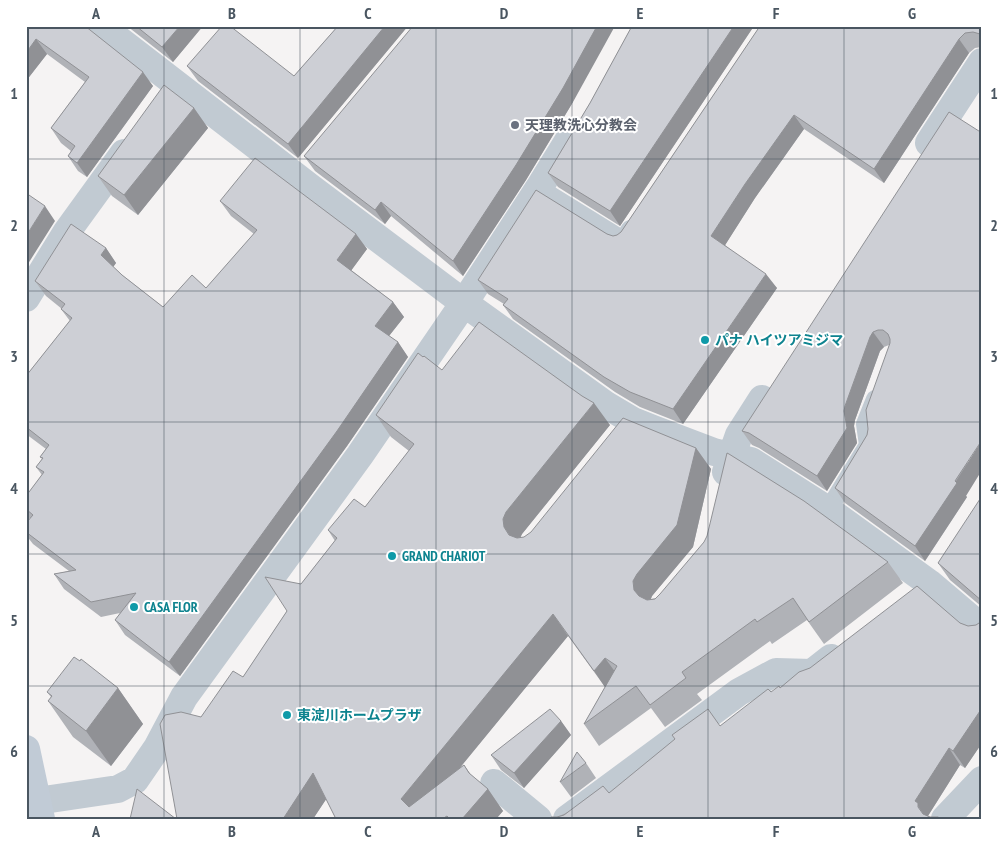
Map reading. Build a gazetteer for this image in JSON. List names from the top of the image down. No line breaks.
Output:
{"places":["天理教洗心分教会","パナ ハイツアミジマ","GRAND CHARIOT","CASA FLOR","東淀川ホームプラザ"],"grid":{"columns":["A","B","C","D","E","F","G"],"rows":["1","2","3","4","5","6"]}}
